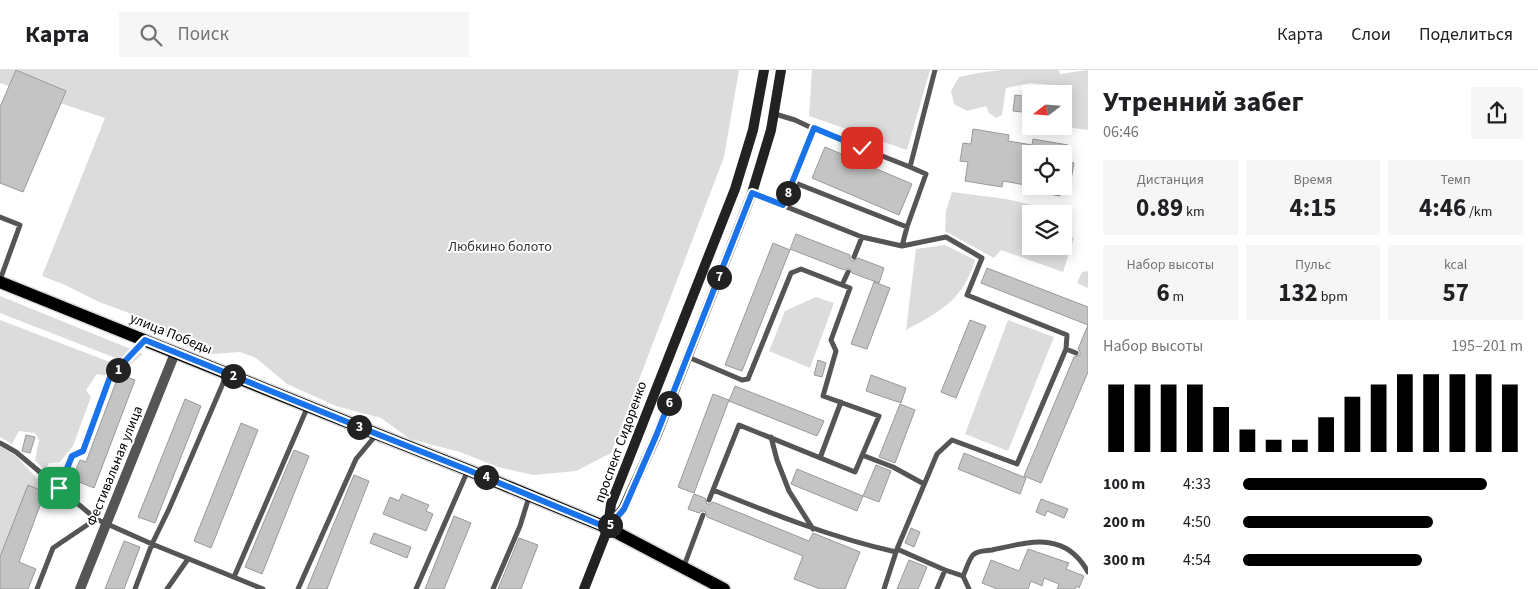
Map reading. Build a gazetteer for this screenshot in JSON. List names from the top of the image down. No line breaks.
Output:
{"streets":{"main road":["улица Победы","проспект Сидоренко"],"street":["Фестивальная улица"]},"crossings":[["улица Победы","проспект Сидоренко"],["улица Победы","Фестивальная улица"]],"parks":["Любкино болото"],"north":"left","page":{"header":"Карта","search":"Поиск","nav":["Карта","Слои","Поделиться"],"heading":["Утренний забег","06:46"],"stats":[["Дистанция","0.89 km"],["Время","4:15"],["Темп","4:46 /km"],["Набор высоты","6 m"],["Пульс","132 bpm"],["kcal","57"]],"pins":["8","7","1","2","6","3","4","5"],"chart":["Набор высоты","195–201 m"],"list":[{"name":"100 m","note":"4:33"},{"name":"200 m","note":"4:50"},{"name":"300 m","note":"4:54"}]}}
